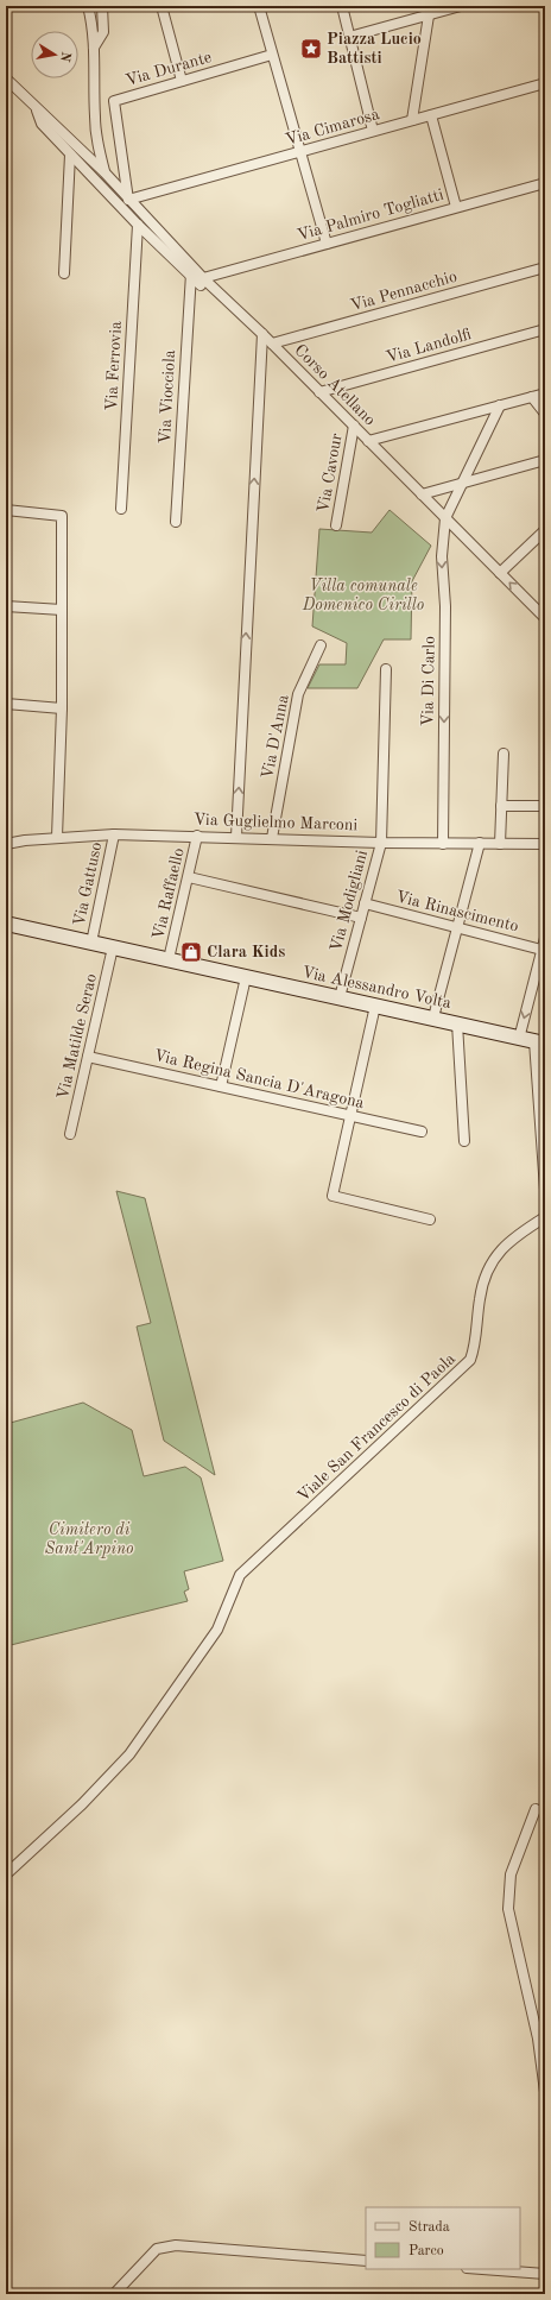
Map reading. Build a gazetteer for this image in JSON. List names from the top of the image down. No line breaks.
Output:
{"streets":{"street":["Via Durante","Via Cimarosa","Via Palmiro Togliatti","Via Pennacchio","Via Landolfi","Via Ferrovia","Corso Atellano","Via Viocciola","Via Cavour","Via Di Carlo","Via D'Anna","Via Guglielmo Marconi","Via Gattuso","Via Raffaello","Via Modigliani","Via Rinascimento","Via Alessandro Volta","Via Matilde Serao","Via Regina Sancia D'Aragona","Viale San Francesco di Paola"]},"crossings":[["Via Durante","Via Cimarosa"],["Via Durante","Corso Atellano"],["Via Cimarosa","Corso Atellano"],["Via Palmiro Togliatti","Corso Atellano"],["Via Pennacchio","Corso Atellano"],["Via Landolfi","Corso Atellano"],["Corso Atellano","Via Cavour"],["Corso Atellano","Via Di Carlo"],["Via Di Carlo","Via Guglielmo Marconi"],["Via D'Anna","Via Guglielmo Marconi"],["Via Guglielmo Marconi","Via Gattuso"],["Via Guglielmo Marconi","Via Raffaello"],["Via Guglielmo Marconi","Via Modigliani"],["Via Gattuso","Via Alessandro Volta"],["Via Raffaello","Via Alessandro Volta"],["Via Modigliani","Via Rinascimento"],["Via Modigliani","Via Alessandro Volta"],["Via Alessandro Volta","Via Matilde Serao"],["Via Matilde Serao","Via Regina Sancia D'Aragona"]],"one_way":["Via Di Carlo"],"parks":["Villa comunale Domenico Cirillo","Cimitero di Sant'Arpino"],"places":{"place":["Piazza Lucio Battisti"],"shop":["Clara Kids"]},"legend":["Strada","Parco"],"north":"right"}
